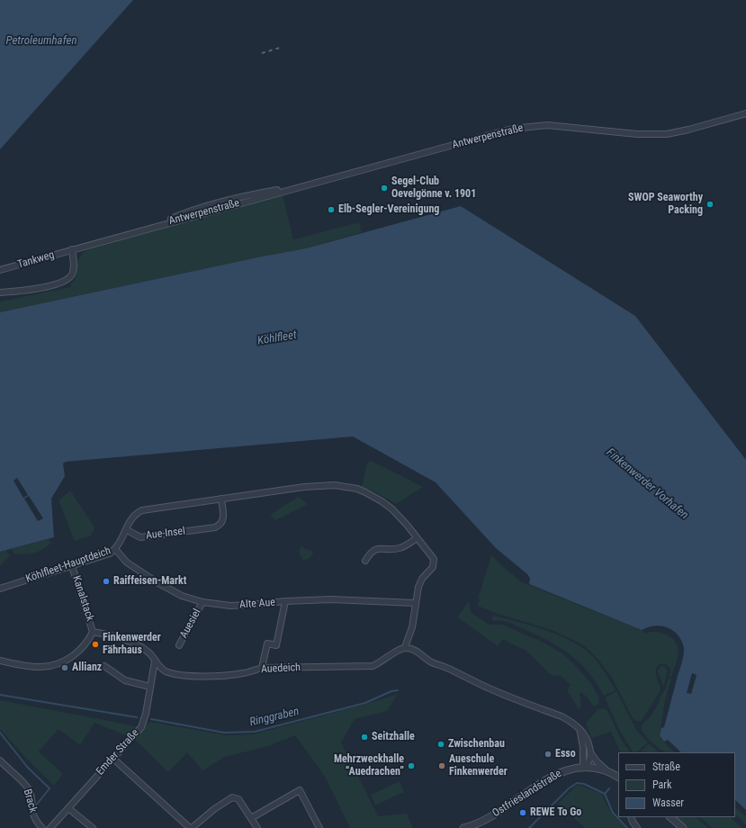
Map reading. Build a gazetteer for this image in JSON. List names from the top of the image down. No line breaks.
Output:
{"streets":{"street":["Antwerpenstraße","Tankweg","Aue-Insel","Köhlfleet-Hauptdeich","Kanalstack","Alte Aue","Auesiel","Auedeich","Emder Straße","Ostfrieslandstraße","Brack"]},"crossings":[["Antwerpenstraße","Tankweg"],["Aue-Insel","Köhlfleet-Hauptdeich"],["Köhlfleet-Hauptdeich","Kanalstack"],["Köhlfleet-Hauptdeich","Alte Aue"],["Kanalstack","Auedeich"],["Alte Aue","Auesiel"],["Auedeich","Emder Straße"]],"water":["Petroleumhafen","Köhlfleet","Finkenwerder Vorhafen","Ringgraben"],"places":["Segel-Club Oevelgönne v. 1901","SWOP Seaworthy Packing","Elb-Segler-Vereinigung","Raiffeisen-Markt","Finkenwerder Fährhaus","Allianz","Seitzhalle","Zwischenbau","Esso","Mehrzweckhalle “Auedrachen”","Aueschule Finkenwerder","REWE To Go"],"legend":["Straße","Park","Wasser"]}
